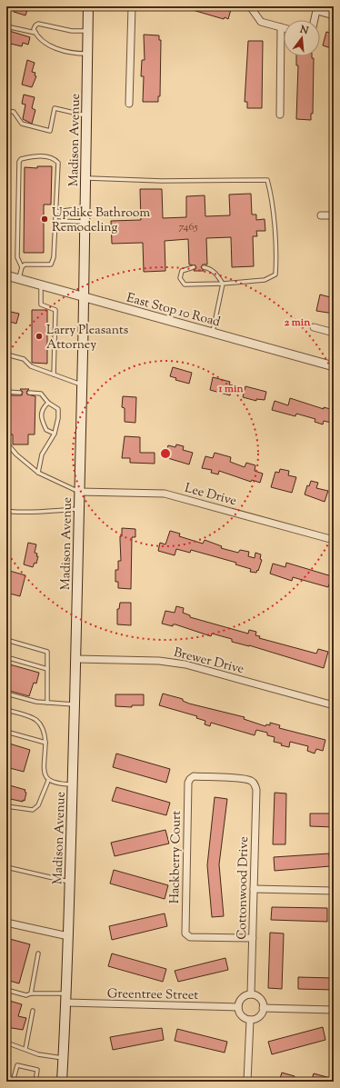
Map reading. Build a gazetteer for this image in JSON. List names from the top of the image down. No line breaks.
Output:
{"streets":{"main road":["Madison Avenue"],"street":["East Stop 10 Road","Lee Drive","Brewer Drive","Hackberry Court","Cottonwood Drive","Greentree Street"]},"crossings":[["Madison Avenue","East Stop 10 Road"],["Madison Avenue","Lee Drive"],["Madison Avenue","Brewer Drive"],["Madison Avenue","Greentree Street"],["Hackberry Court","Cottonwood Drive"],["Cottonwood Drive","Greentree Street"]],"places":["Updike Bathroom Remodeling","Larry Pleasants Attorney"],"house_numbers":["7465"],"north":"top","rings":["2 min","1 min"]}
